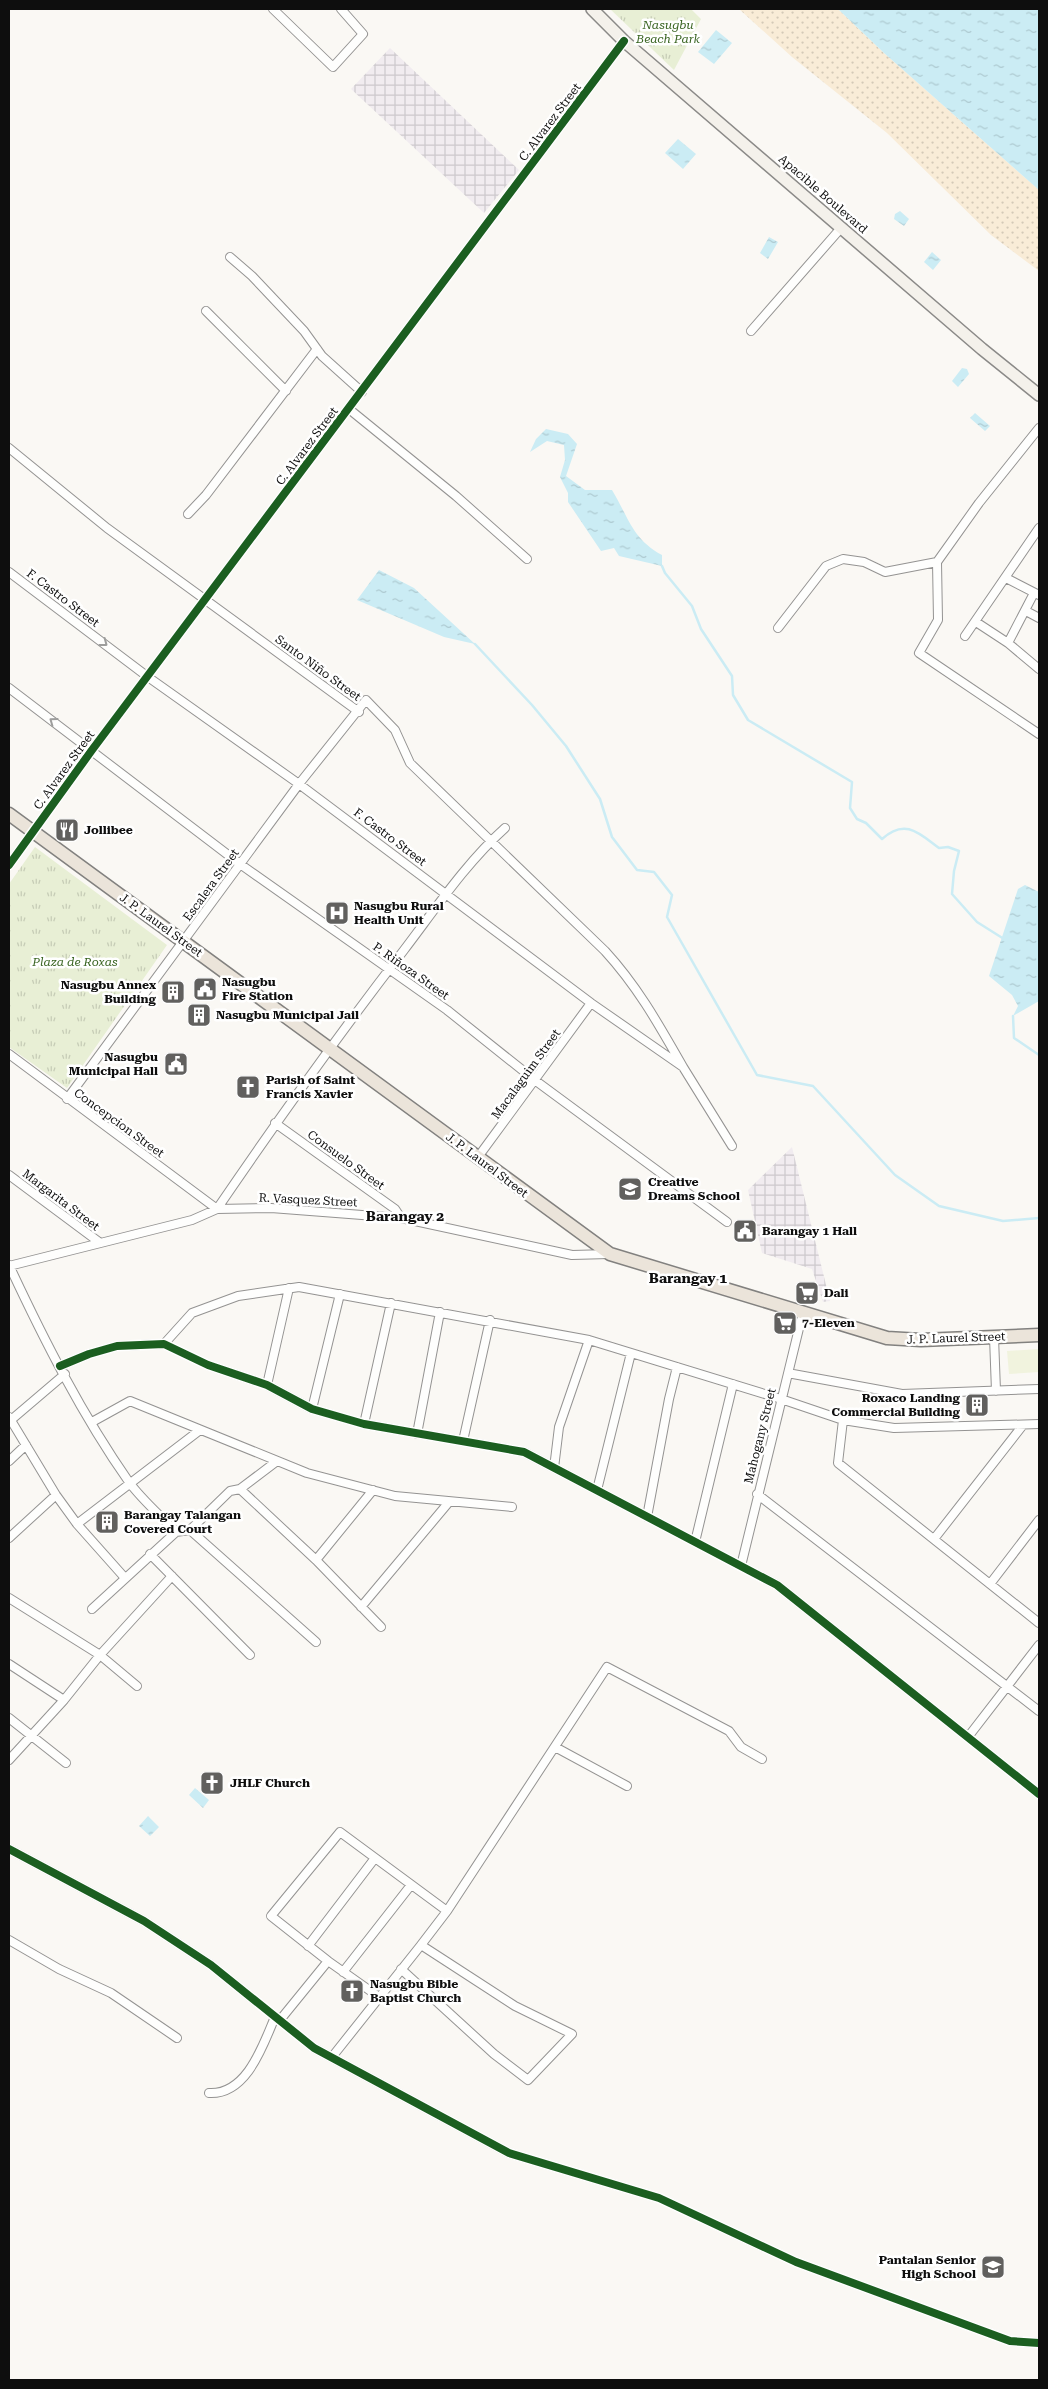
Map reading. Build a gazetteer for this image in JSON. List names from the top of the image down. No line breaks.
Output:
{"streets":{"main road":["J. P. Laurel Street"],"street":["C. Alvarez Street","Apacible Boulevard","F. Castro Street","Santo Niño Street","Escalera Street","P. Riñoza Street","Macalaguim Street","Concepcion Street","Consuelo Street","Margarita Street","R. Vasquez Street","Mahogany Street"]},"crossings":[["C. Alvarez Street","Apacible Boulevard"],["C. Alvarez Street","F. Castro Street"],["C. Alvarez Street","Santo Niño Street"],["C. Alvarez Street","J. P. Laurel Street"],["C. Alvarez Street","P. Riñoza Street"],["F. Castro Street","Santo Niño Street"],["F. Castro Street","Escalera Street"],["F. Castro Street","Macalaguim Street"],["Santo Niño Street","Escalera Street"],["Escalera Street","J. P. Laurel Street"],["Escalera Street","P. Riñoza Street"],["Escalera Street","Concepcion Street"],["J. P. Laurel Street","Macalaguim Street"],["J. P. Laurel Street","R. Vasquez Street"],["J. P. Laurel Street","Mahogany Street"],["P. Riñoza Street","Macalaguim Street"],["Concepcion Street","R. Vasquez Street"],["Consuelo Street","R. Vasquez Street"],["Margarita Street","R. Vasquez Street"]],"districts":["Barangay 2","Barangay 1"],"parks":["Nasugbu Beach Park","Plaza de Roxas"],"places":{"restaurant":["Jollibee"],"hospital":["Nasugbu Rural Health Unit"],"public building":["Nasugbu Fire Station","Nasugbu Municipal Hall","Barangay 1 Hall"],"building":["Nasugbu Annex Building","Nasugbu Municipal Jail","Roxaco Landing Commercial Building","Barangay Talangan Covered Court"],"church":["Parish of Saint Francis Xavier","JHLF Church","Nasugbu Bible Baptist Church"],"school or university":["Creative Dreams School","Pantalan Senior High School"],"supermarket":["Dali","7-Eleven"]}}
